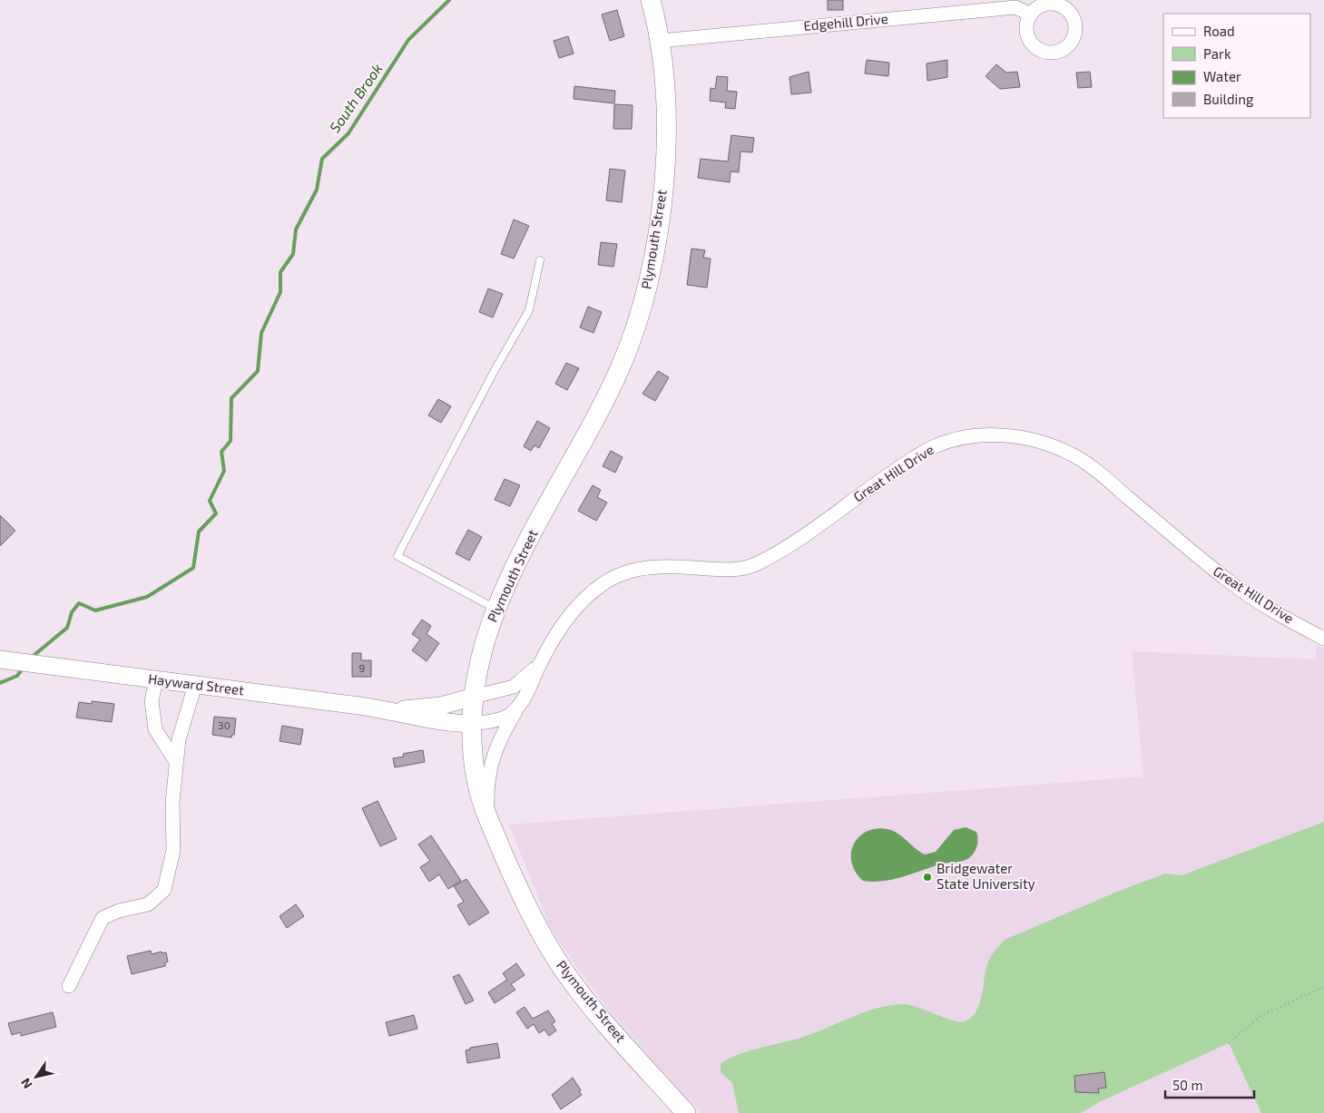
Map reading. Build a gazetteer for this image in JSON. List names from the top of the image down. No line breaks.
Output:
{"streets":{"main road":["Plymouth Street"],"street":["Edgehill Drive","Great Hill Drive","Hayward Street"]},"crossings":[["Edgehill Drive","Plymouth Street"],["Plymouth Street","Great Hill Drive"],["Plymouth Street","Hayward Street"],["Great Hill Drive","Hayward Street"]],"water":["South Brook"],"places":["Bridgewater State University"],"house_numbers":["9","30"],"legend":["Road","Park","Water","Building"],"scale_bar":"50 m","north":"bottom left"}
